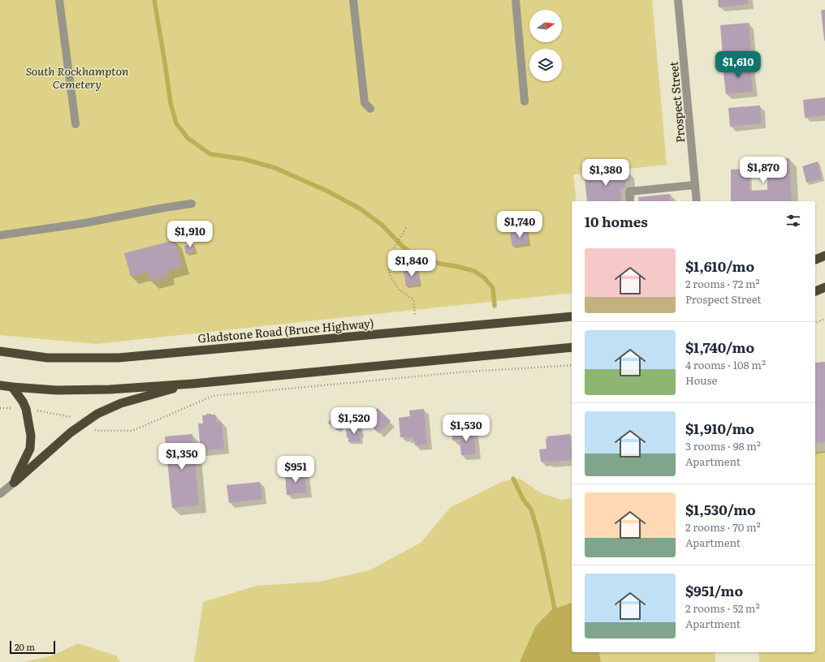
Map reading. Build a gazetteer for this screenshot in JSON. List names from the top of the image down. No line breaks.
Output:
{"streets":{"highway":["Gladstone Road (Bruce Highway)"],"street":["Prospect Street"]},"parks":["South Rockhampton Cemetery"],"scale_bar":"20 m","north":"right","page":{"price":["$1,610","$1,870","$1,380","$1,740","$1,910","$1,840","$1,520","$1,530","$1,350","$951"],"heading":"10 homes","list":[{"name":"$1,610/mo","note":"2 rooms · 72 m² · Prospect Street"},{"name":"$1,740/mo","note":"4 rooms · 108 m² · House"},{"name":"$1,910/mo","note":"3 rooms · 98 m² · Apartment"},{"name":"$1,530/mo","note":"2 rooms · 70 m² · Apartment"},{"name":"$951/mo","note":"2 rooms · 52 m² · Apartment"}],"scale":"20 m"}}
